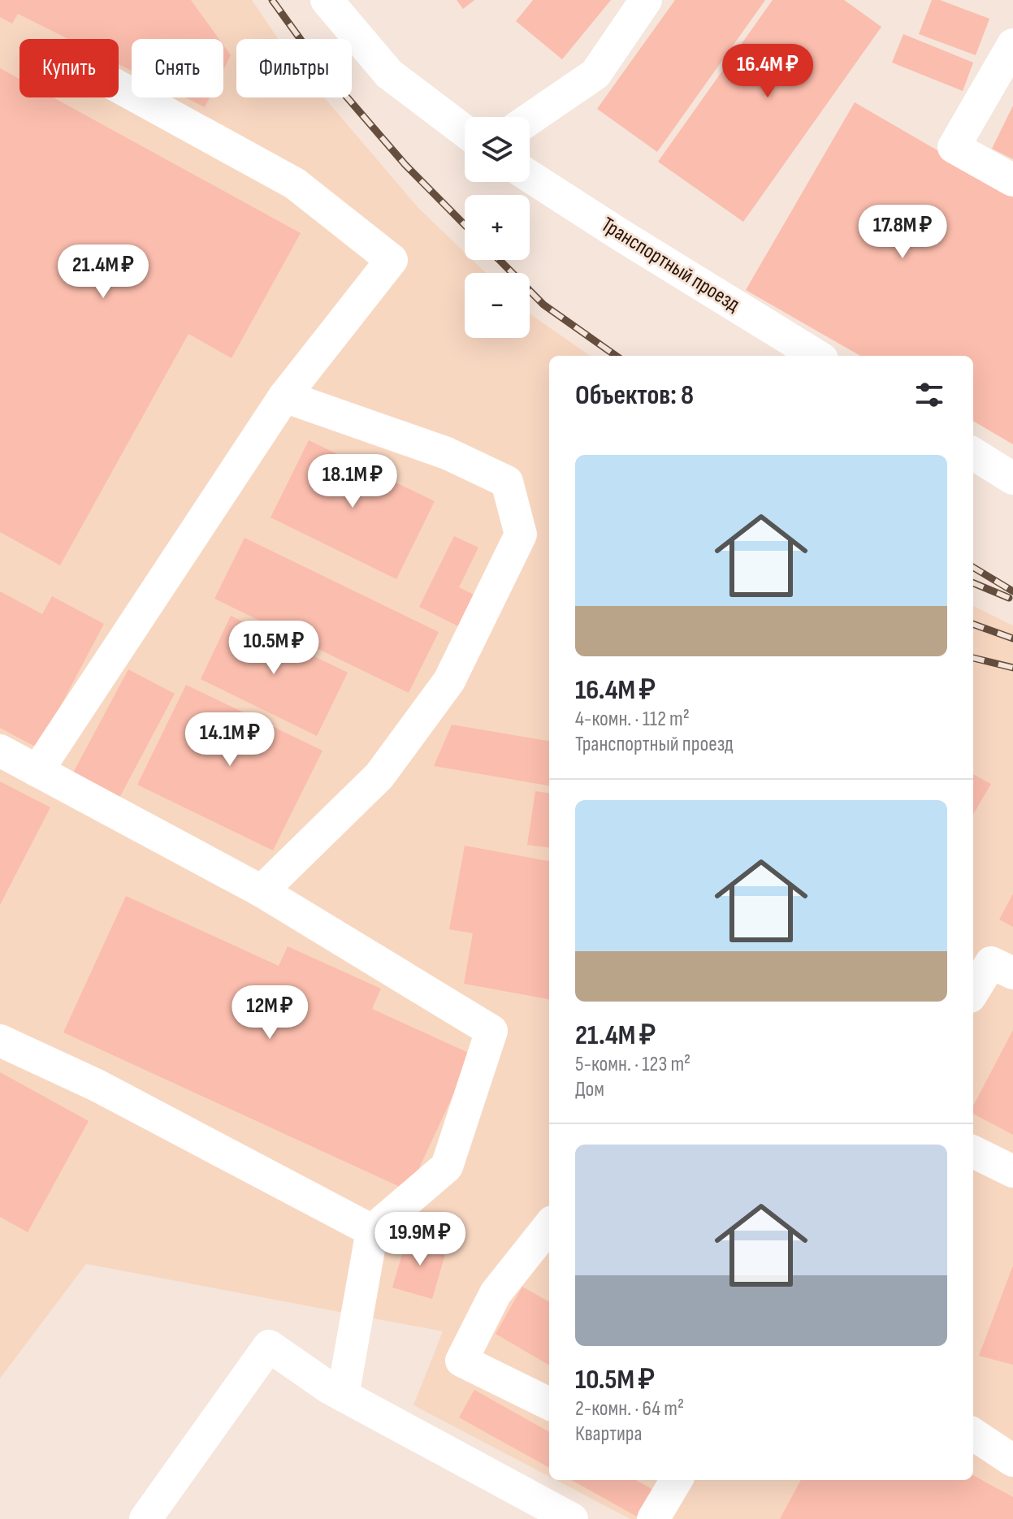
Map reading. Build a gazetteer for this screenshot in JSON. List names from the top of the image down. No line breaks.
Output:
{"streets":{"street":["Транспортный проезд"]},"page":{"chip":["Купить","Снять","Фильтры"],"price":["16.4M ₽","17.8M ₽","21.4M ₽","18.1M ₽","10.5M ₽","14.1M ₽","12M ₽","19.9M ₽"],"map_buttons":["+","−"],"heading":"Объектов: 8","list":[{"name":"16.4M ₽","note":"4-комн. · 112 m² · Транспортный проезд"},{"name":"21.4M ₽","note":"5-комн. · 123 m² · Дом"},{"name":"10.5M ₽","note":"2-комн. · 64 m² · Квартира"}]}}
